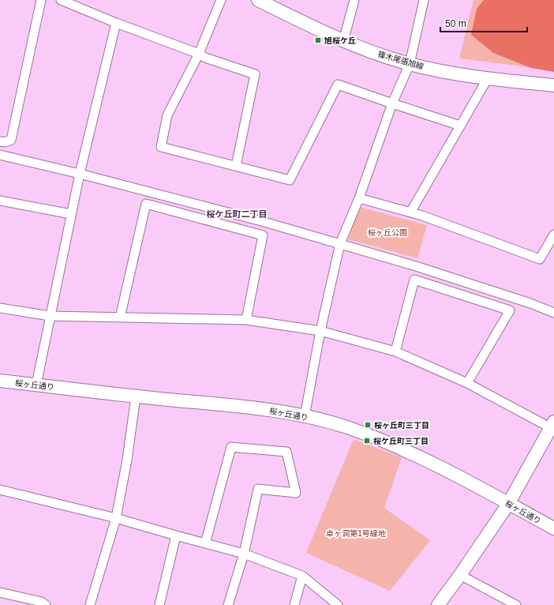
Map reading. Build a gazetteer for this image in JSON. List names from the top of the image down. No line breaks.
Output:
{"streets":{"street":["篠木尾張旭線","桜ヶ丘通り"]},"districts":["桜ケ丘町二丁目"],"parks":["桜ヶ丘公園","卓ヶ洞第1号緑地"],"places":{"transit":["旭桜ケ丘","桜ヶ丘町三丁目","桜ケ丘町三丁目"]},"scale_bar":"50 m"}
